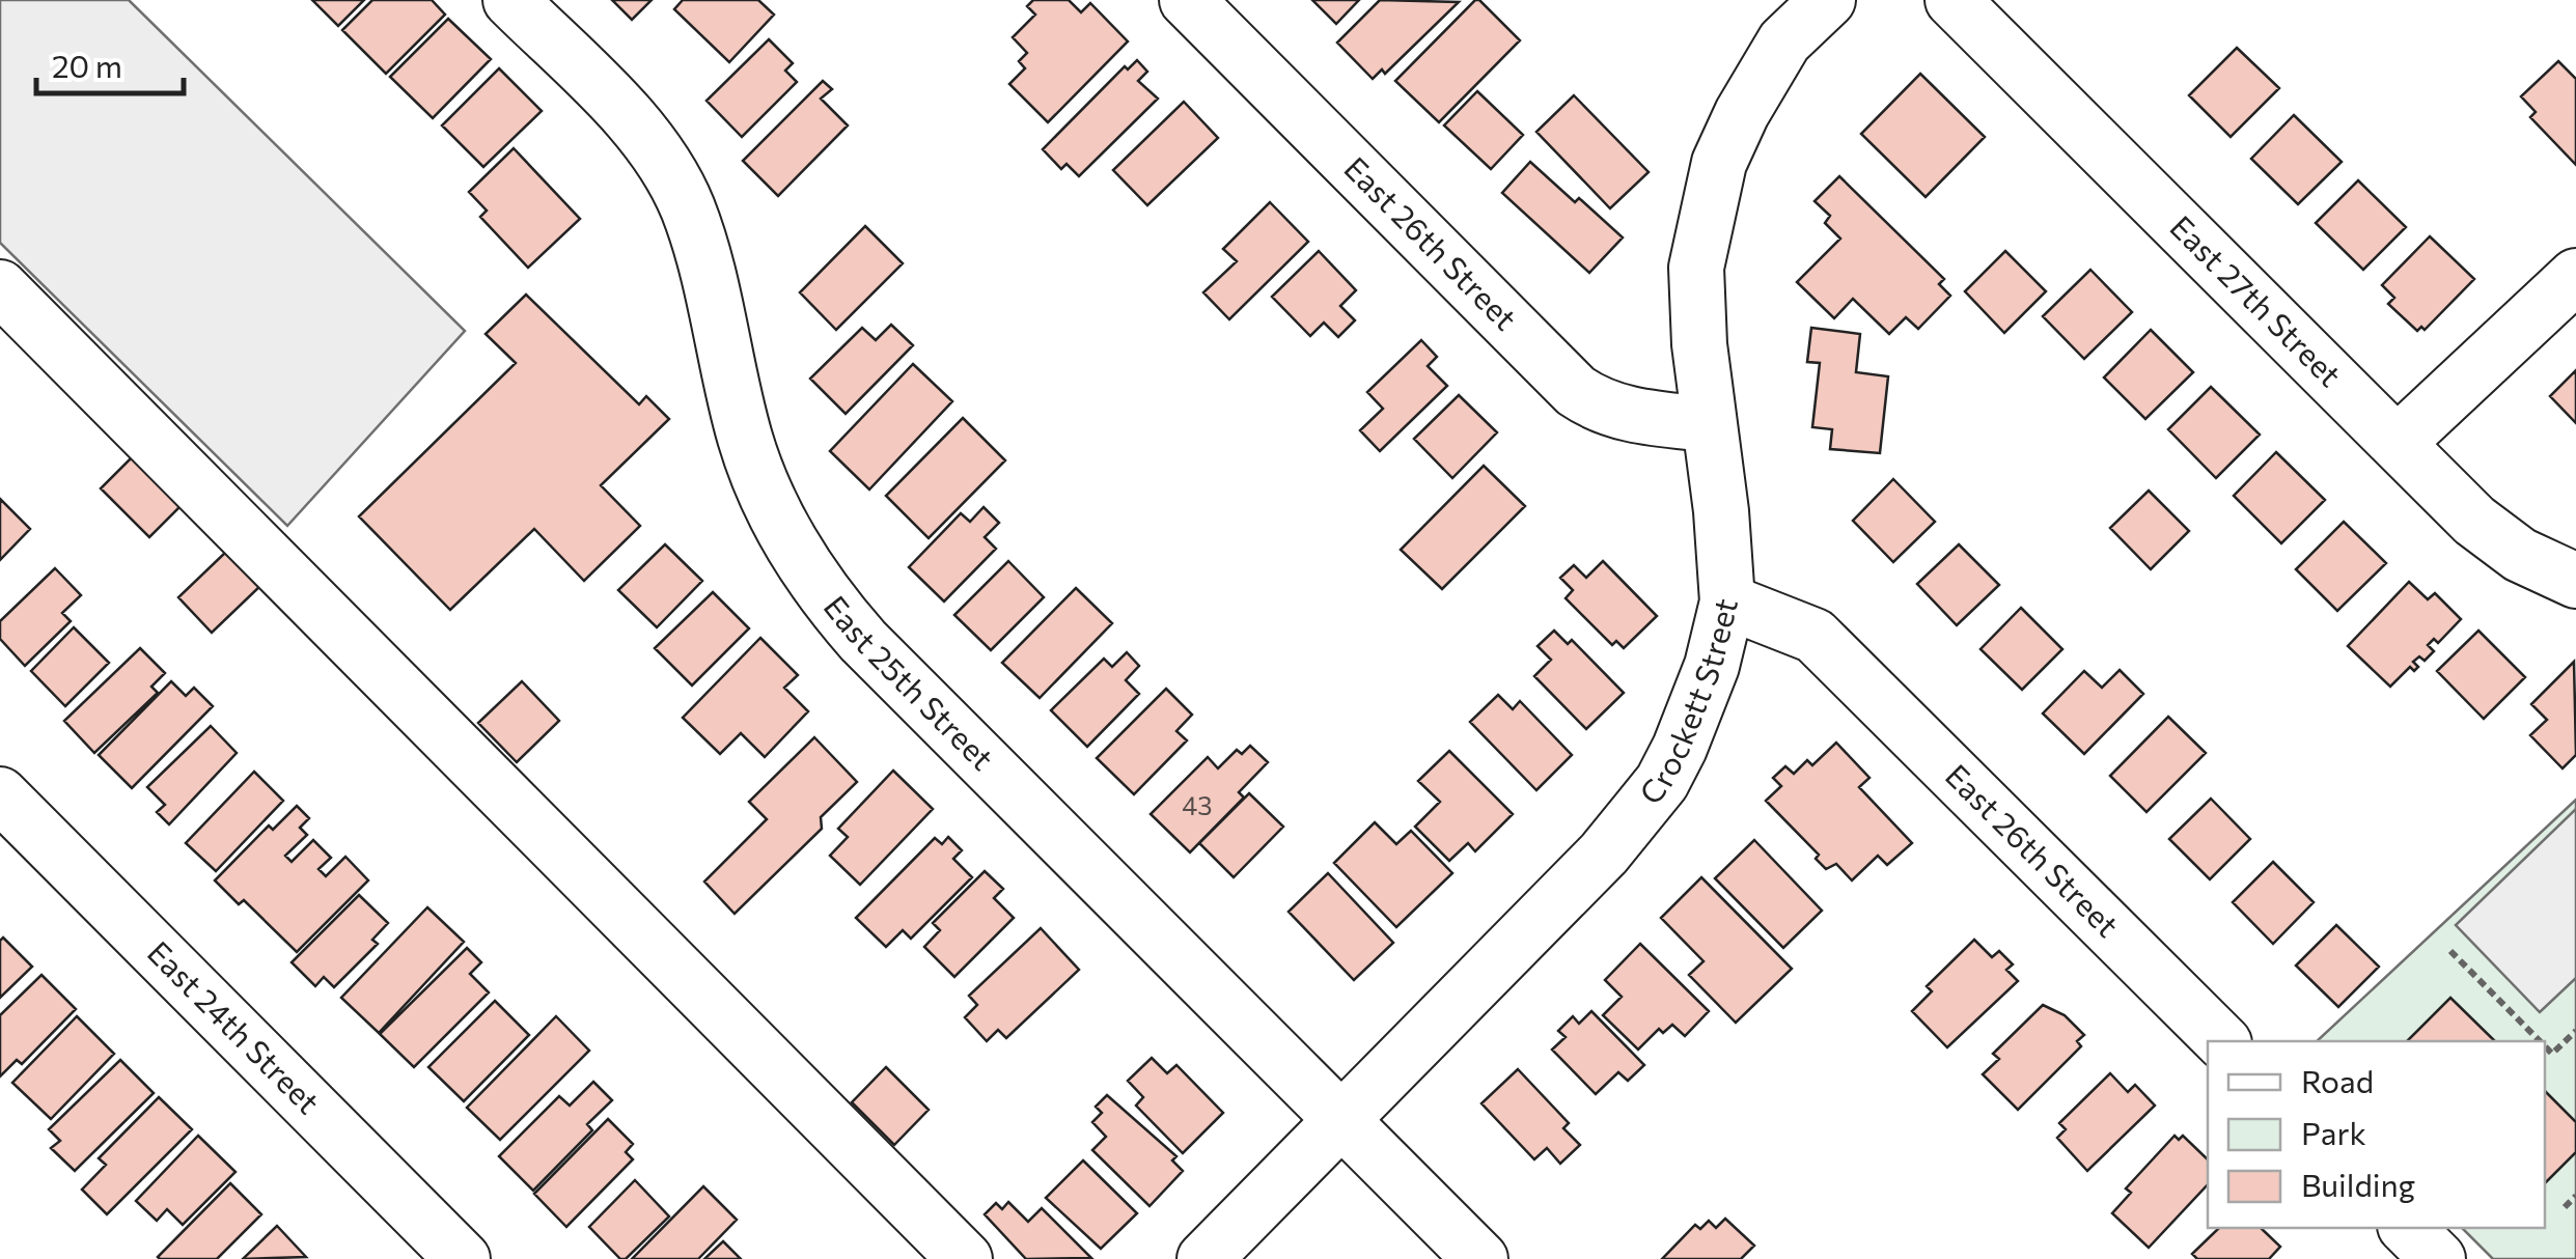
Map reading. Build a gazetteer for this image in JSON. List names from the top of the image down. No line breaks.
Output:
{"streets":{"street":["East 26th Street","East 27th Street","East 25th Street","Crockett Street","East 24th Street"]},"crossings":[["East 26th Street","Crockett Street"],["East 25th Street","Crockett Street"]],"house_numbers":["43"],"legend":["Road","Park","Building"],"scale_bar":"20 m"}
